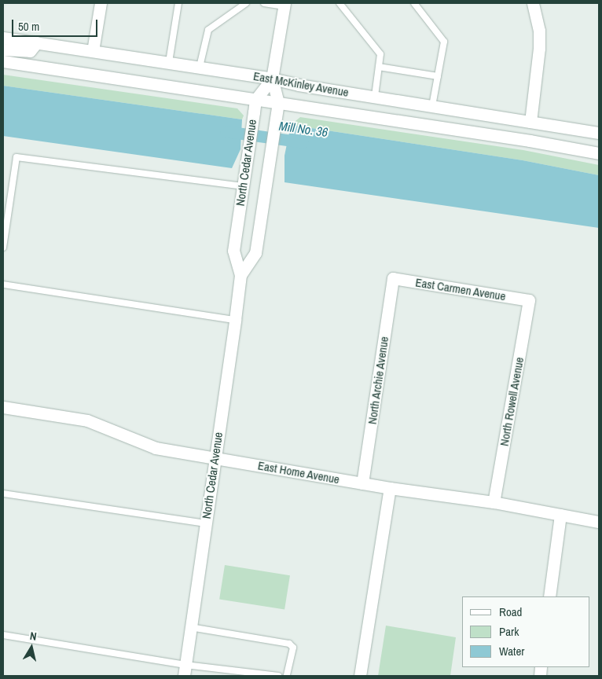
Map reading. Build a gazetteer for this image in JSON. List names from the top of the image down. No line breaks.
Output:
{"streets":{"main road":["East McKinley Avenue","North Cedar Avenue","East Carmen Avenue","North Archie Avenue","North Rowell Avenue","East Home Avenue"]},"crossings":[["East McKinley Avenue","North Cedar Avenue"],["North Cedar Avenue","East Home Avenue"],["East Carmen Avenue","North Archie Avenue"],["East Carmen Avenue","North Rowell Avenue"],["North Archie Avenue","East Home Avenue"],["North Rowell Avenue","East Home Avenue"]],"water":["Mill No. 36"],"legend":["Road","Park","Water"],"scale_bar":"50 m","north":"top"}
